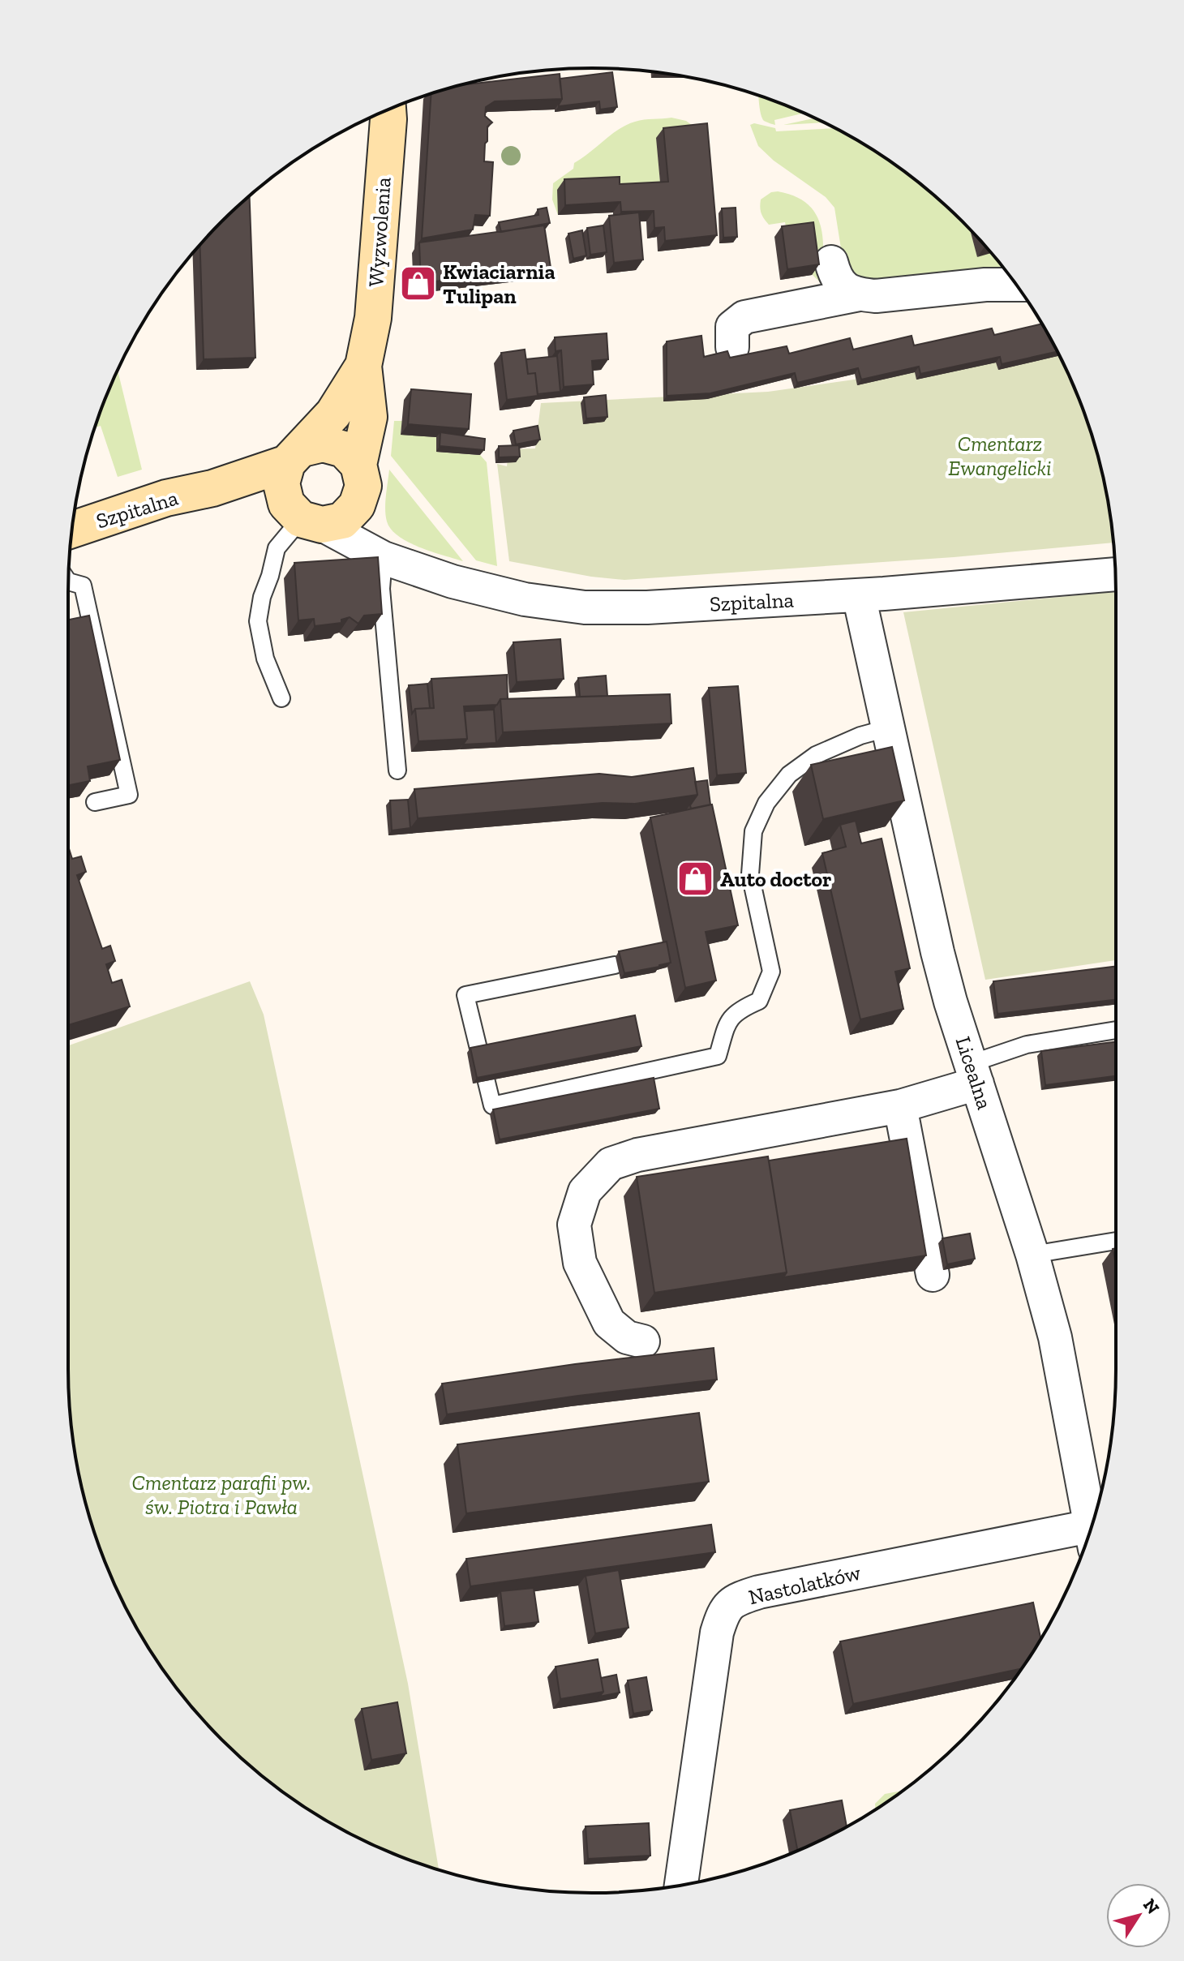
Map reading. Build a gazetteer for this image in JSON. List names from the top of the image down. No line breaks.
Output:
{"streets":{"street":["Wyzwolenia","Szpitalna","Licealna","Nastolatków"]},"crossings":[["Wyzwolenia","Szpitalna"],["Szpitalna","Licealna"]],"parks":["Cmentarz Ewangelicki","Cmentarz parafii pw. św. Piotra i Pawła"],"places":{"shop":["Kwiaciarnia Tulipan","Auto doctor"]},"north":"top right"}
